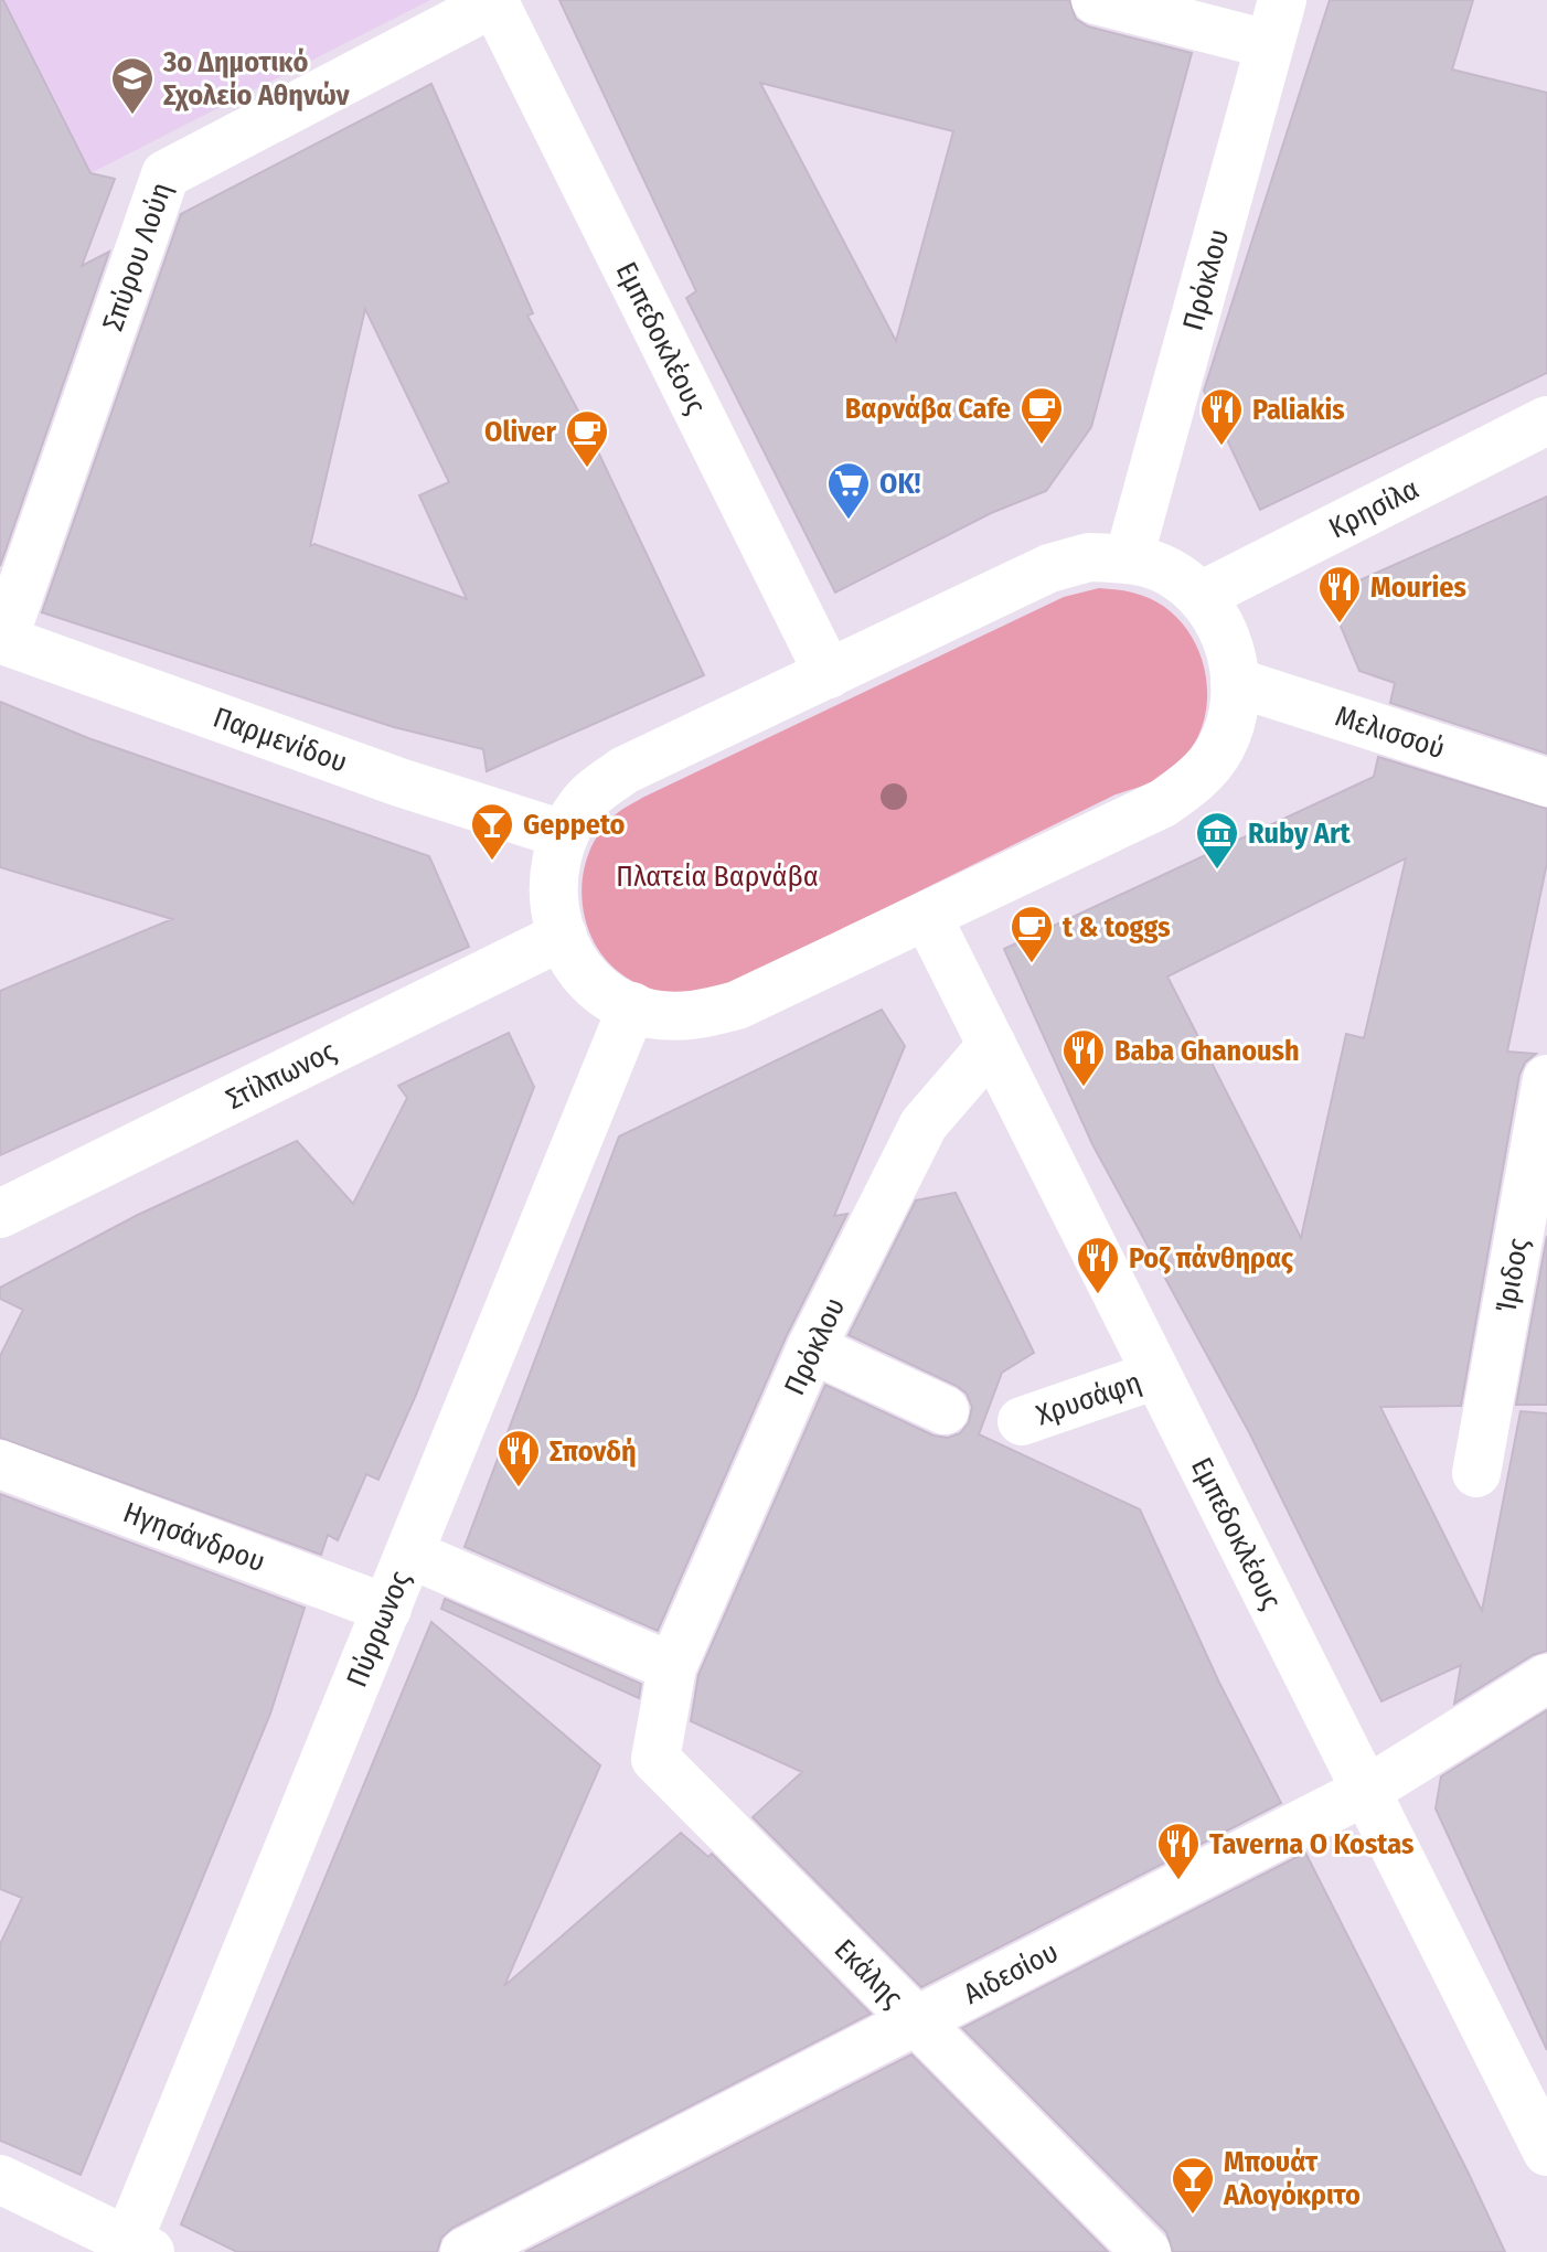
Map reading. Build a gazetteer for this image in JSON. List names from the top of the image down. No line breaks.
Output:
{"streets":{"street":["Σπύρου Λούη","Πρόκλου","Εμπεδοκλέους","Κρησίλα","Μελισσού","Παρμενίδου","Στίλπωνος","Ίριδος","Χρυσάφη","Ηγησάνδρου","Πύρρωνος","Αιδεσίου","Εκάλης"]},"crossings":[["Σπύρου Λούη","Εμπεδοκλέους"],["Σπύρου Λούη","Παρμενίδου"],["Πρόκλου","Εμπεδοκλέους"],["Πρόκλου","Εκάλης"],["Εμπεδοκλέους","Χρυσάφη"],["Εμπεδοκλέους","Αιδεσίου"],["Ηγησάνδρου","Πύρρωνος"],["Αιδεσίου","Εκάλης"]],"parks":["Πλατεία Βαρνάβα"],"places":{"school or university":["3ο Δημοτικό Σχολείο Αθηνών"],"cafe":["Βαρνάβα Cafe","Oliver","t & toggs"],"restaurant":["Paliakis","Mouries","Baba Ghanoush","Ροζ πάνθηρας","Σπονδή","Taverna O Kostas"],"supermarket":["OK!"],"bar":["Geppeto","Μπουάτ Αλογόκριτο"],"museum":["Ruby Art"]}}
